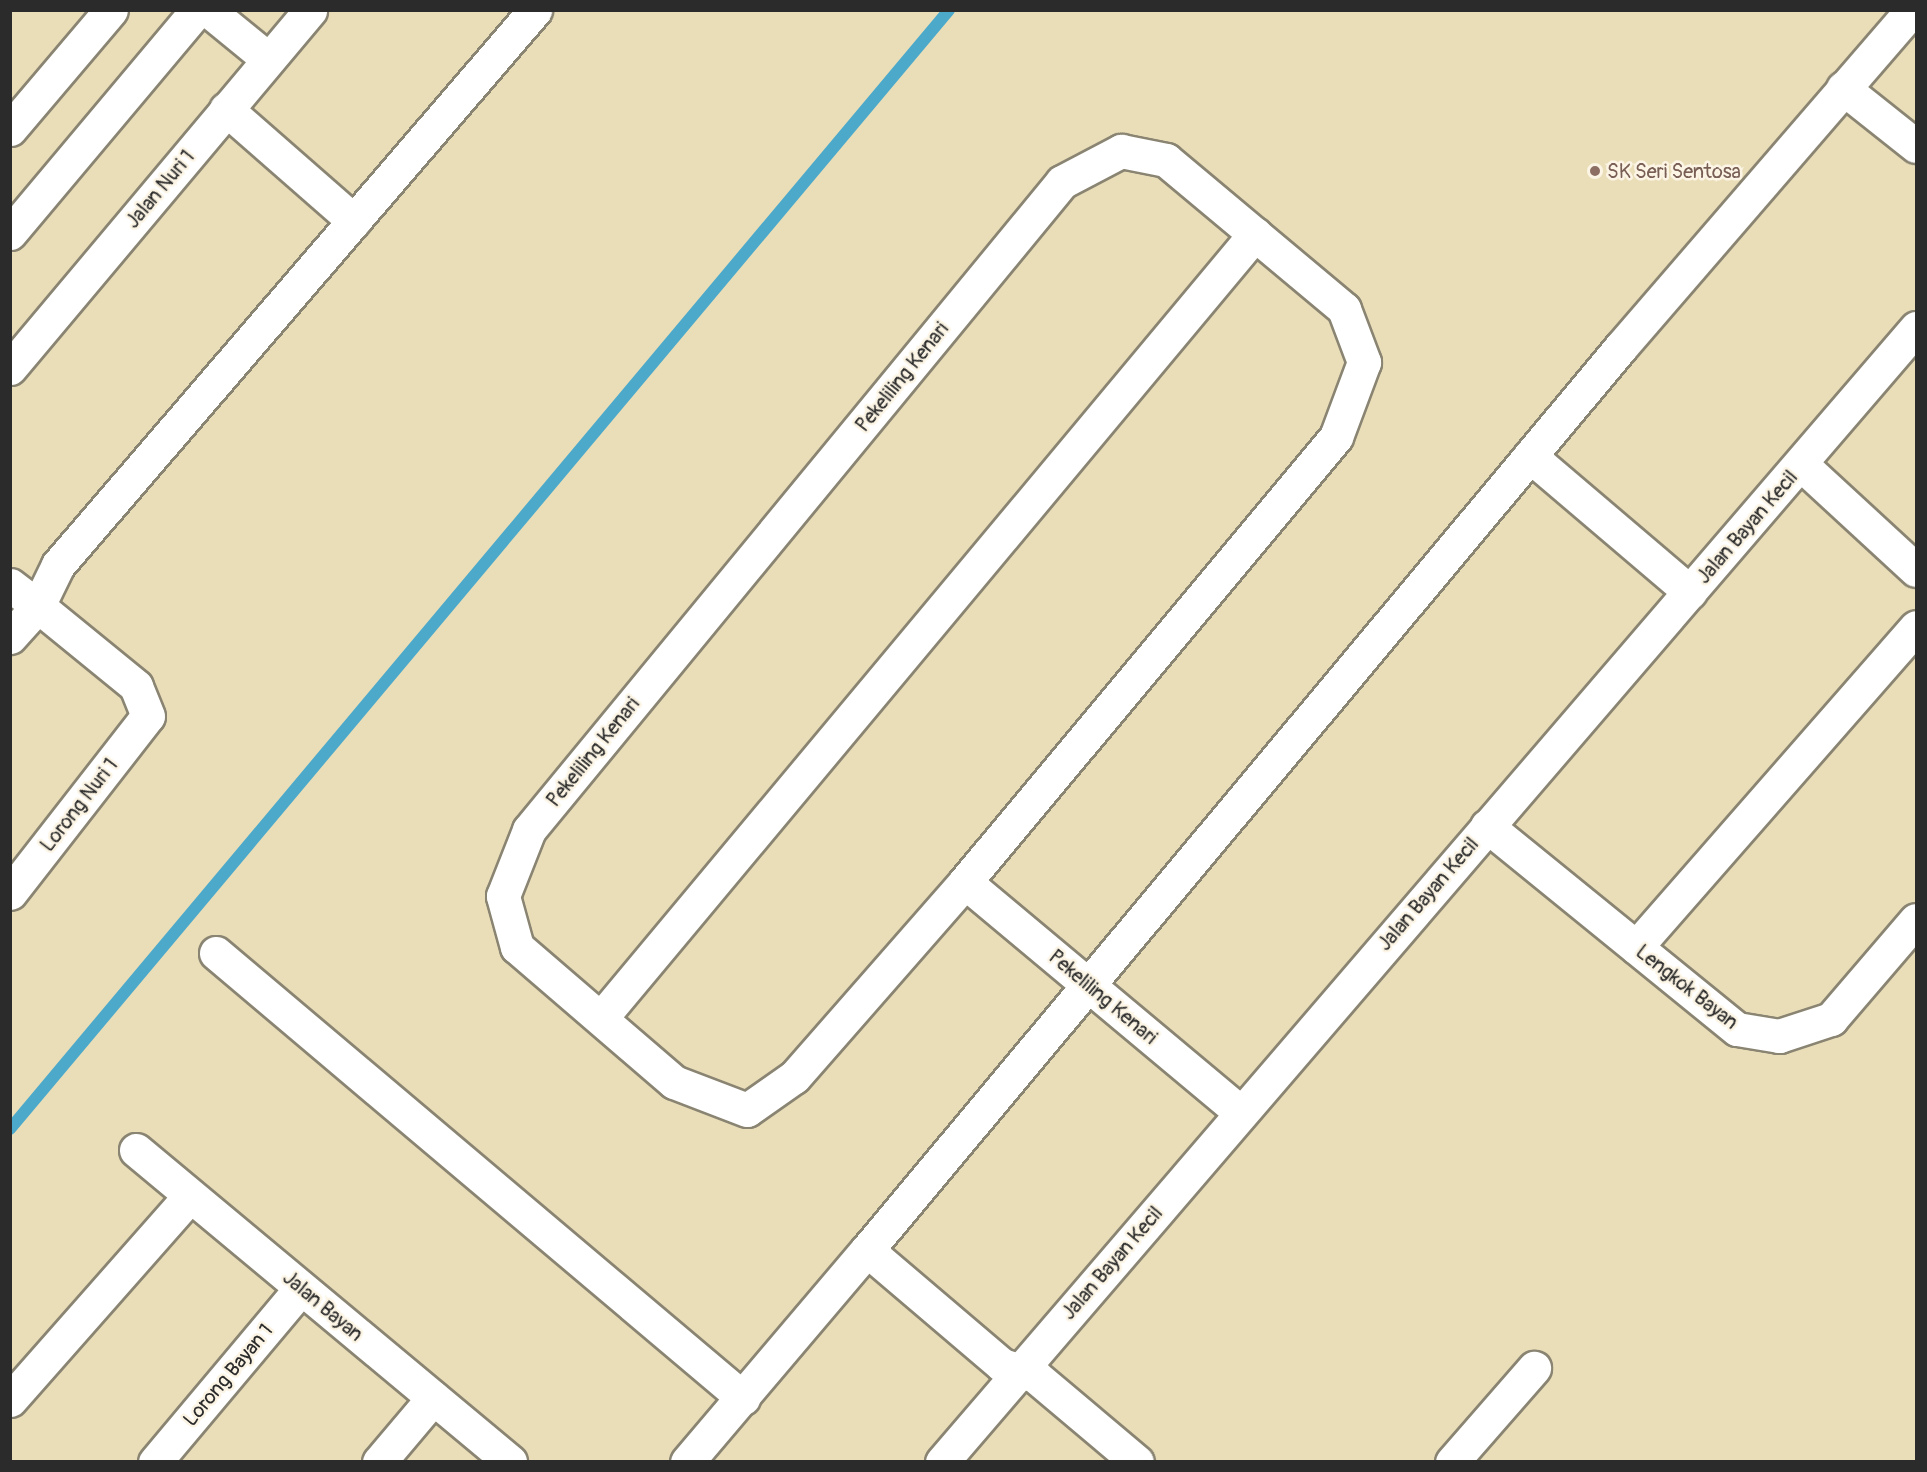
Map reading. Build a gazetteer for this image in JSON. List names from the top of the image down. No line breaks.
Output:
{"streets":{"street":["Jalan Nuri 1","Pekeliling Kenari","Jalan Bayan Kecil","Lorong Nuri 1","Lengkok Bayan","Jalan Bayan","Lorong Bayan 1"]},"crossings":[["Pekeliling Kenari","Jalan Bayan Kecil"],["Jalan Bayan Kecil","Lengkok Bayan"],["Jalan Bayan","Lorong Bayan 1"]],"places":["SK Seri Sentosa"]}
